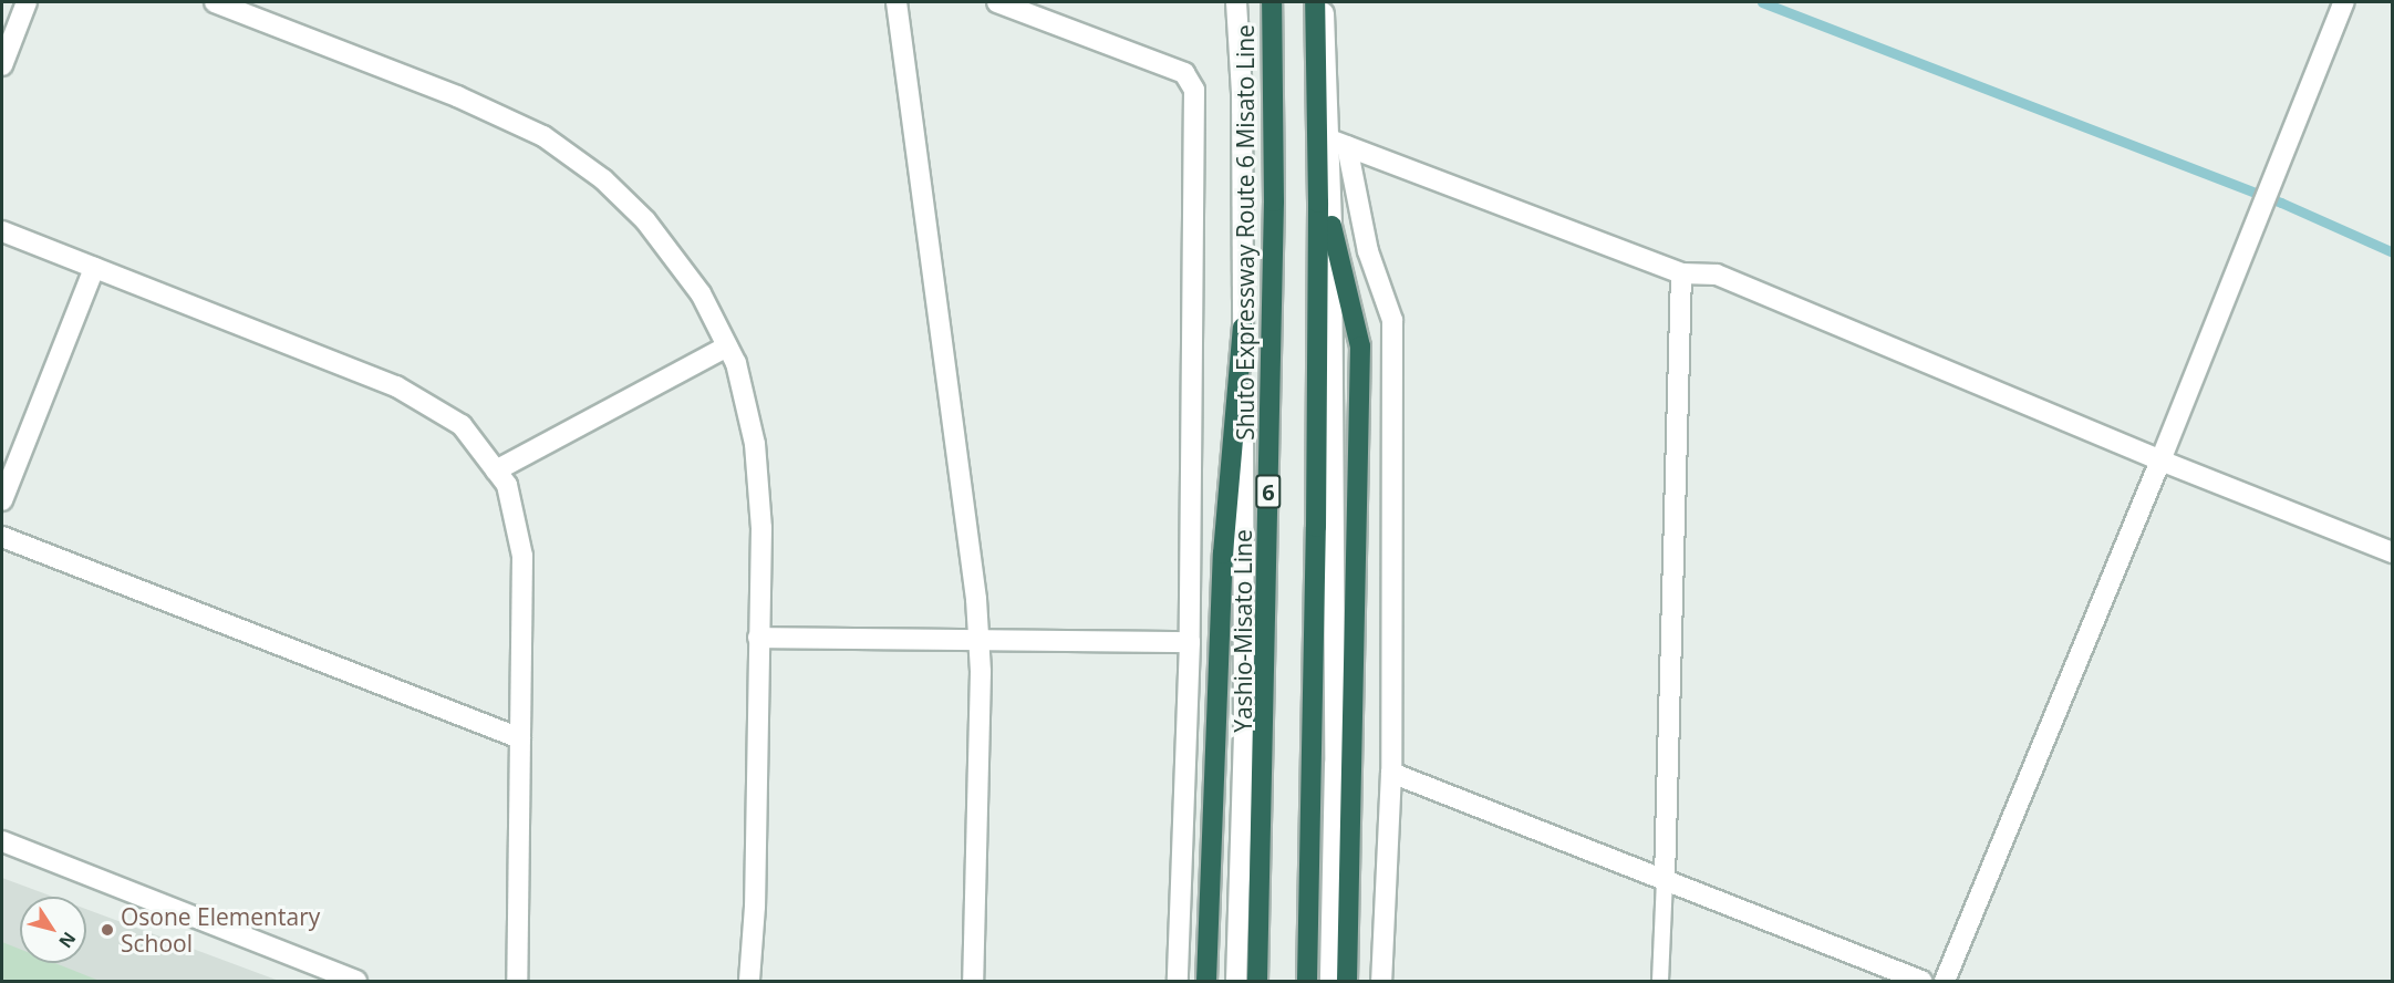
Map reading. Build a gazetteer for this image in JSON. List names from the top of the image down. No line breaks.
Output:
{"streets":{"highway":["Shuto Expressway Route 6 Misato Line","6"],"street":["Yashio-Misato Line"]},"places":["Osone Elementary School"],"north":"bottom right"}
